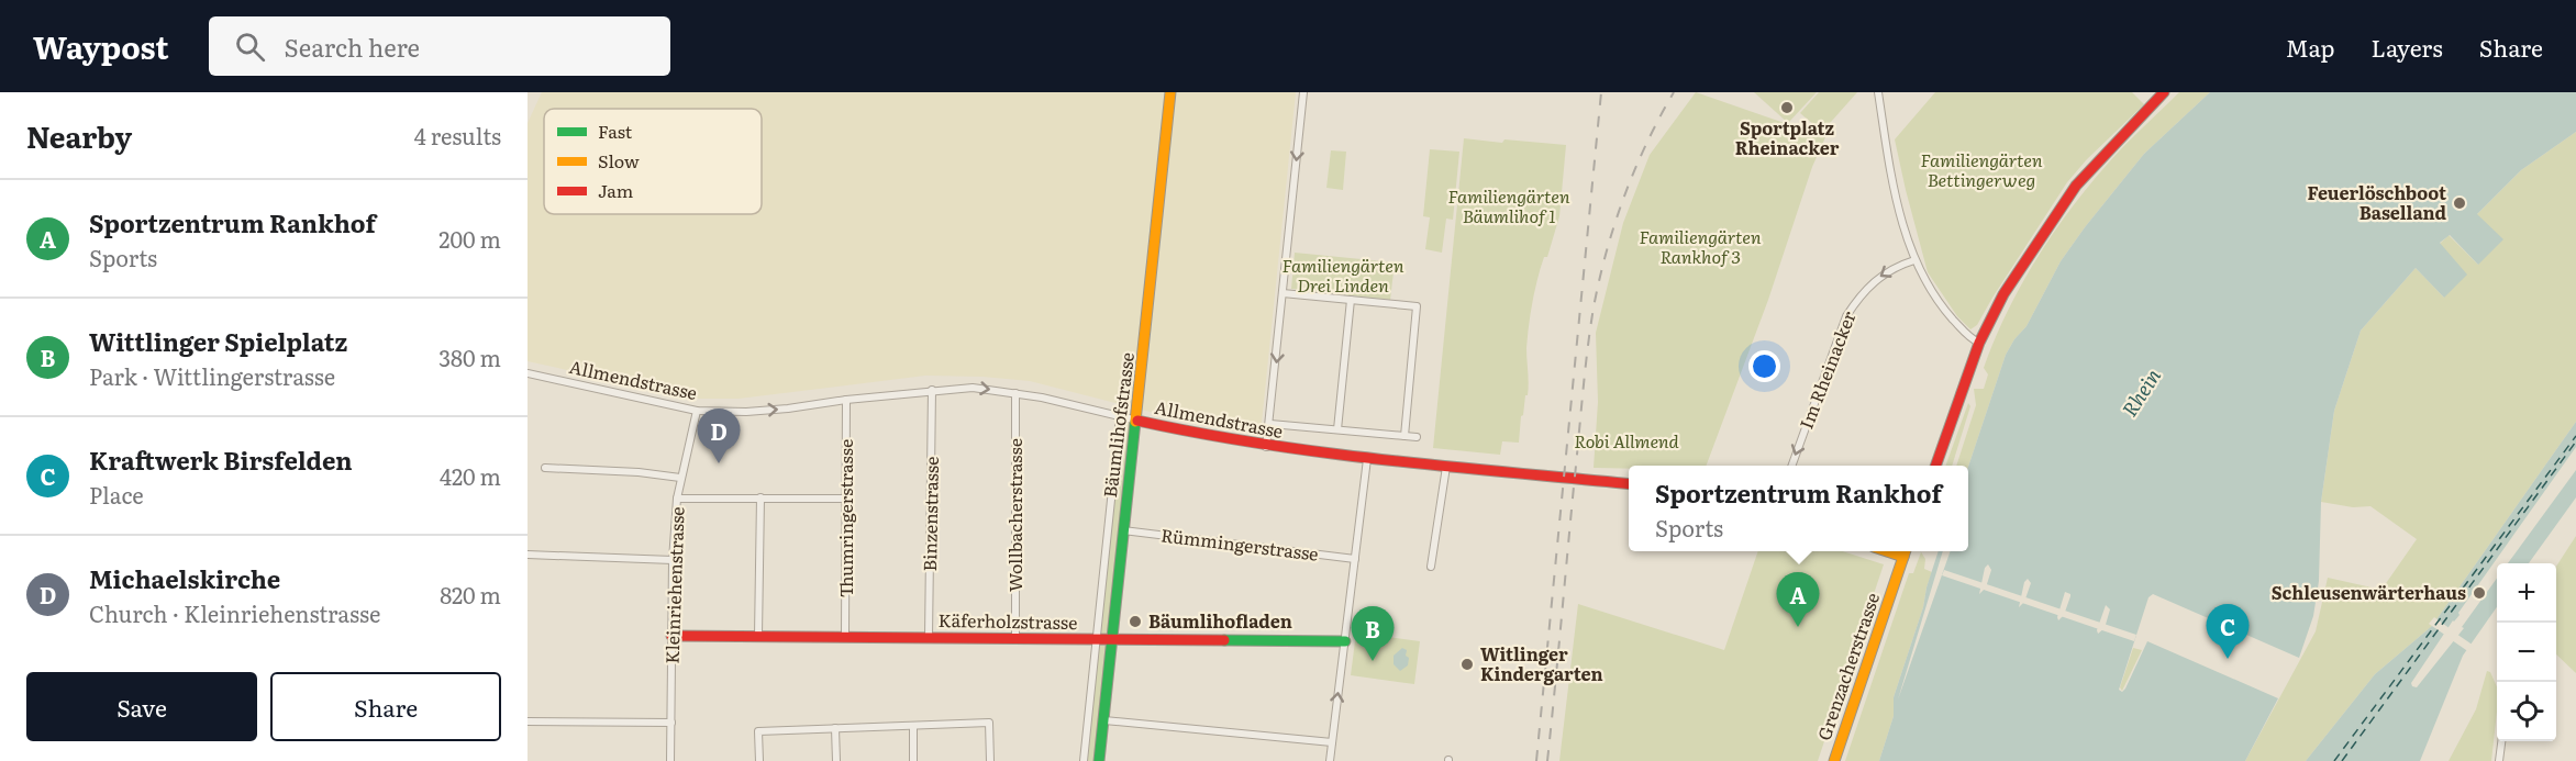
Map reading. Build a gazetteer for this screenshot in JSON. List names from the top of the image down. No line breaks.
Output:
{"streets":{"main road":["Allmendstrasse","Bäumlihofstrasse","Käferholzstrasse","Grenzacherstrasse"],"street":["Im Rheinacker","Binzenstrasse","Wollbacherstrasse","Thumringerstrasse","Rümmingerstrasse","Kleinriehenstrasse"]},"crossings":[["Allmendstrasse","Bäumlihofstrasse"],["Allmendstrasse","Binzenstrasse"],["Allmendstrasse","Wollbacherstrasse"],["Allmendstrasse","Thumringerstrasse"],["Allmendstrasse","Kleinriehenstrasse"],["Bäumlihofstrasse","Rümmingerstrasse"],["Bäumlihofstrasse","Käferholzstrasse"],["Binzenstrasse","Käferholzstrasse"],["Wollbacherstrasse","Käferholzstrasse"],["Thumringerstrasse","Käferholzstrasse"],["Kleinriehenstrasse","Käferholzstrasse"]],"one_way":["Im Rheinacker"],"water":["Rhein"],"parks":["Familiengärten Bettingerweg","Familiengärten Bäumlihof 1","Familiengärten Rankhof 3","Familiengärten Drei Linden","Robi Allmend"],"places":["Sportplatz Rheinacker","Feuerlöschboot Baselland","Schleusenwärterhaus","Bäumlihofladen","Witlinger Kindergarten"],"legend":["Fast","Slow","Jam"],"page":{"header":"Waypost","search":"Search here","nav":["Map","Layers","Share"],"heading":["Nearby","4 results"],"list":[{"mark":"A","name":"Sportzentrum Rankhof","note":"Sports","value":"200 m"},{"mark":"B","name":"Wittlinger Spielplatz","note":"Park · Wittlingerstrasse","value":"380 m"},{"mark":"C","name":"Kraftwerk Birsfelden","note":"Place","value":"420 m"},{"mark":"D","name":"Michaelskirche","note":"Church · Kleinriehenstrasse","value":"820 m"}],"pins":["D","A","C","B"],"popup":["Sportzentrum Rankhof","Sports"],"map_buttons":["+","−"],"buttons":["Save","Share"]}}
